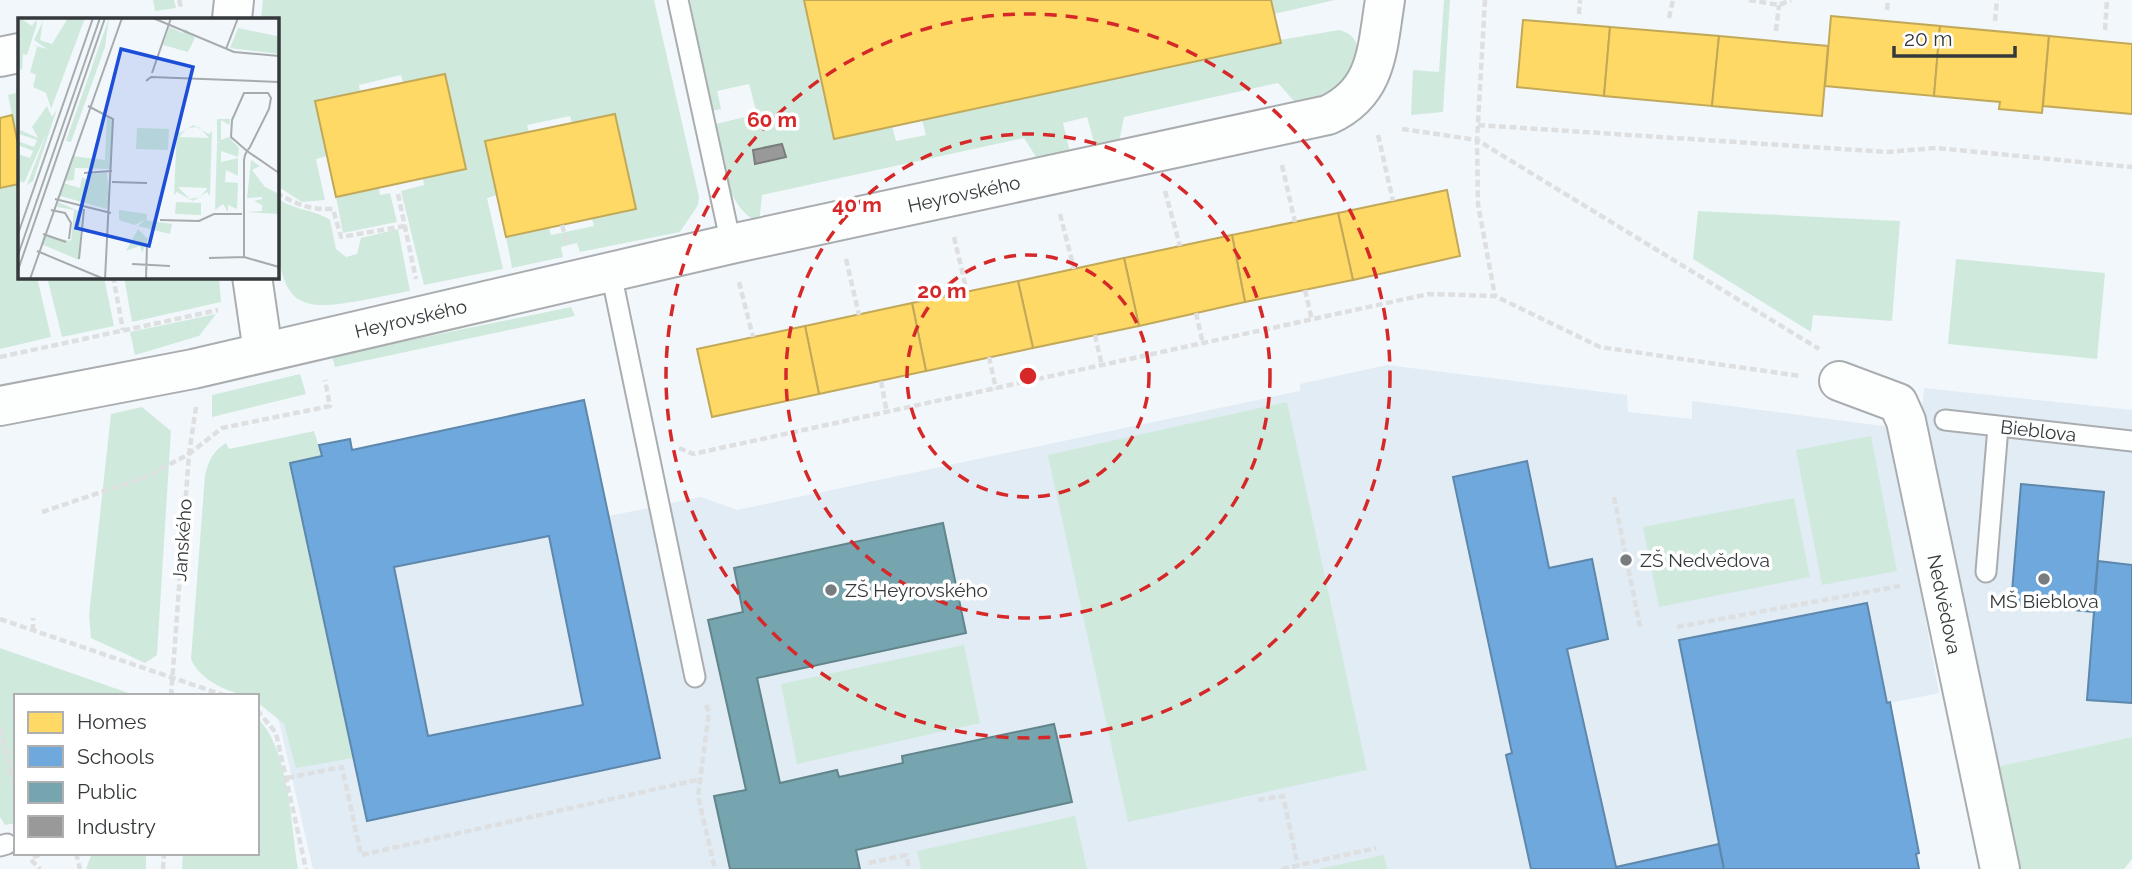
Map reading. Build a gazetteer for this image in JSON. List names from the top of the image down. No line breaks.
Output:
{"streets":{"street":["Heyrovského","Nedvědova"],"lane":["Bieblova"],"path":["Janského"]},"places":["ZŠ Nedvědova","MŠ Bieblova","ZŠ Heyrovského"],"legend":["Homes","Schools","Public","Industry"],"scale_bar":"20 m","rings":["60 m","40 m","20 m"]}
